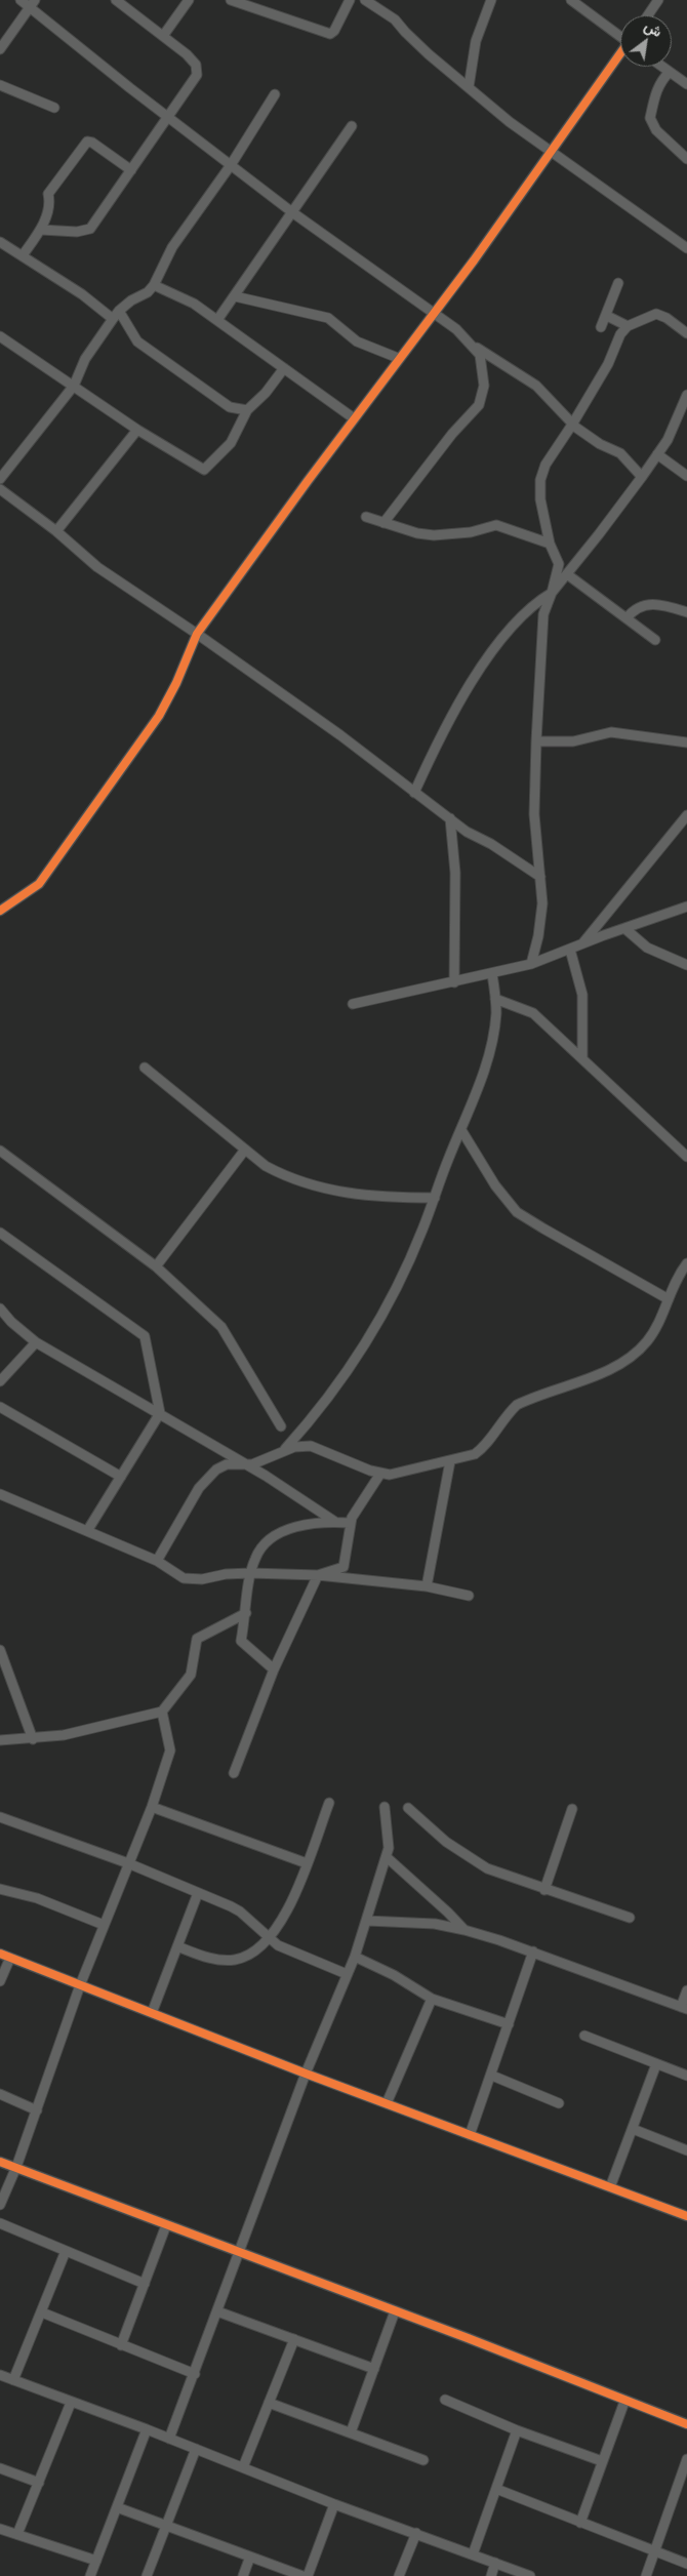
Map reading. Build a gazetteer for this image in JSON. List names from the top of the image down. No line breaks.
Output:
{"north":"top right"}
